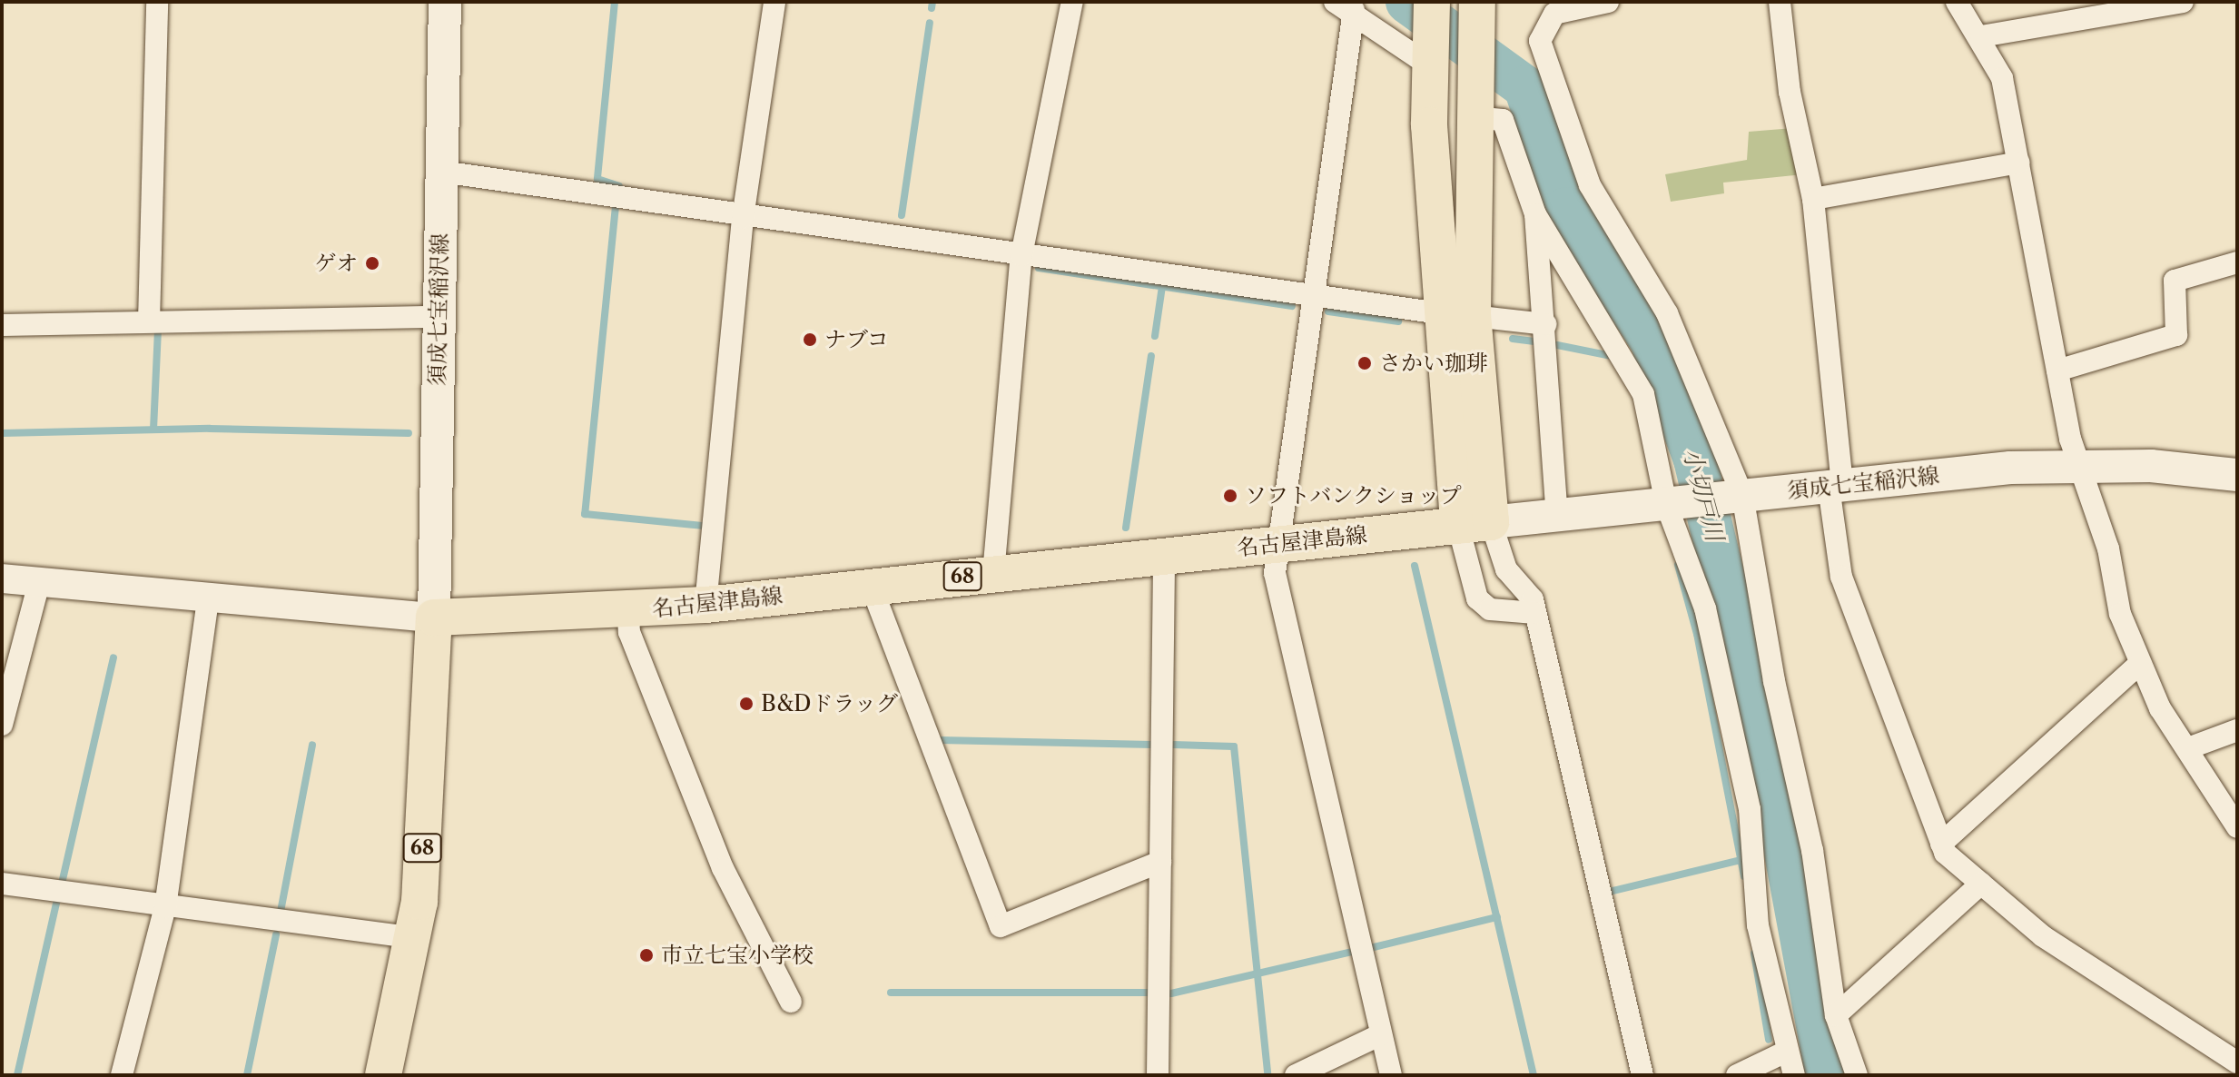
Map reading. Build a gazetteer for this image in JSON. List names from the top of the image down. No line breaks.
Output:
{"streets":{"main road":["須成七宝稲沢線","名古屋津島線","68"]},"crossings":[["須成七宝稲沢線","名古屋津島線"],["須成七宝稲沢線","68"],["名古屋津島線","68"]],"water":["小切戸川"],"places":["ゲオ","ナブコ","さかい珈琲","ソフトバンクショップ","B&Dドラッグ","市立七宝小学校"]}
